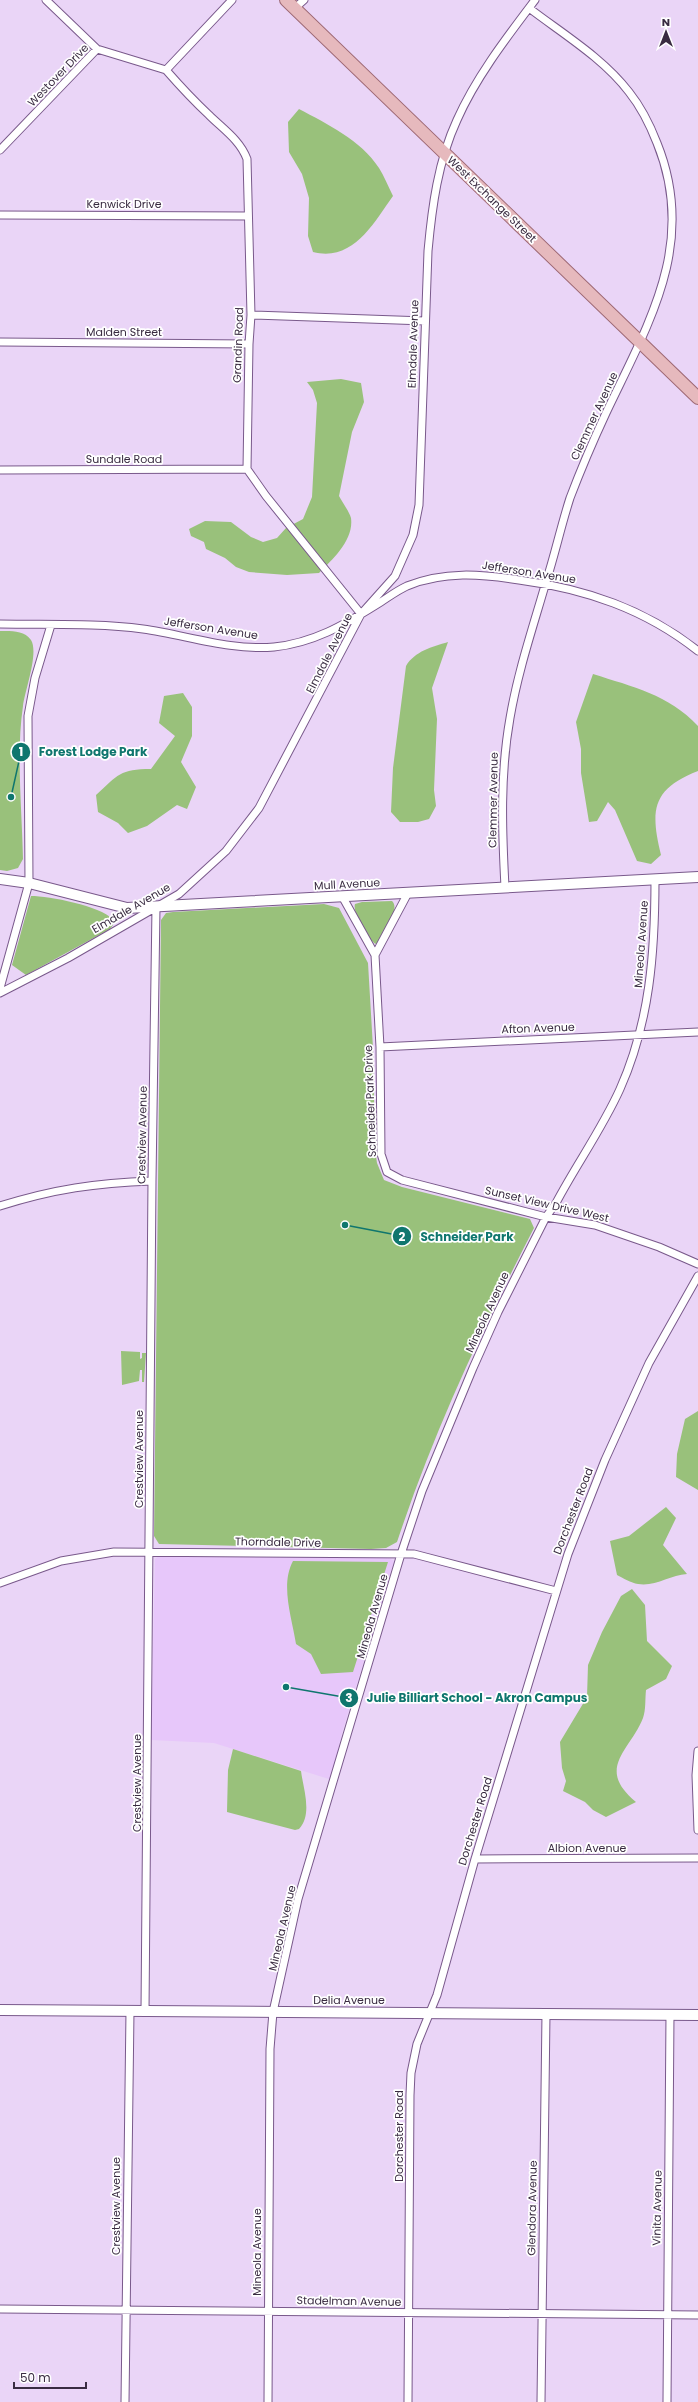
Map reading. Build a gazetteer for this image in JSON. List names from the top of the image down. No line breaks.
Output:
{"streets":{"main road":["West Exchange Street"],"street":["Westover Drive","Kenwick Drive","Malden Street","Elmdale Avenue","Grandin Road","Clemmer Avenue","Sundale Road","Jefferson Avenue","Mull Avenue","Mineola Avenue","Afton Avenue","Schneider Park Drive","Crestview Avenue","Sunset View Drive West","Dorchester Road","Thorndale Drive","Albion Avenue","Delia Avenue","Glendora Avenue","Vinita Avenue","Stadelman Avenue"]},"crossings":[["Westover Drive","Grandin Road"],["West Exchange Street","Elmdale Avenue"],["West Exchange Street","Clemmer Avenue"],["Kenwick Drive","Grandin Road"],["Malden Street","Grandin Road"],["Elmdale Avenue","Clemmer Avenue"],["Elmdale Avenue","Jefferson Avenue"],["Elmdale Avenue","Mull Avenue"],["Elmdale Avenue","Crestview Avenue"],["Grandin Road","Sundale Road"],["Clemmer Avenue","Jefferson Avenue"],["Clemmer Avenue","Mull Avenue"],["Mull Avenue","Mineola Avenue"],["Mull Avenue","Schneider Park Drive"],["Mull Avenue","Crestview Avenue"],["Mineola Avenue","Afton Avenue"],["Mineola Avenue","Sunset View Drive West"],["Mineola Avenue","Thorndale Drive"],["Mineola Avenue","Delia Avenue"],["Mineola Avenue","Stadelman Avenue"],["Afton Avenue","Schneider Park Drive"],["Schneider Park Drive","Sunset View Drive West"],["Crestview Avenue","Thorndale Drive"],["Crestview Avenue","Delia Avenue"],["Crestview Avenue","Stadelman Avenue"],["Dorchester Road","Thorndale Drive"],["Dorchester Road","Albion Avenue"],["Dorchester Road","Delia Avenue"],["Dorchester Road","Stadelman Avenue"],["Delia Avenue","Glendora Avenue"],["Delia Avenue","Vinita Avenue"],["Glendora Avenue","Stadelman Avenue"],["Vinita Avenue","Stadelman Avenue"]],"places":["Forest Lodge Park","Schneider Park","Julie Billiart School - Akron Campus"],"scale_bar":"50 m","north":"top"}
